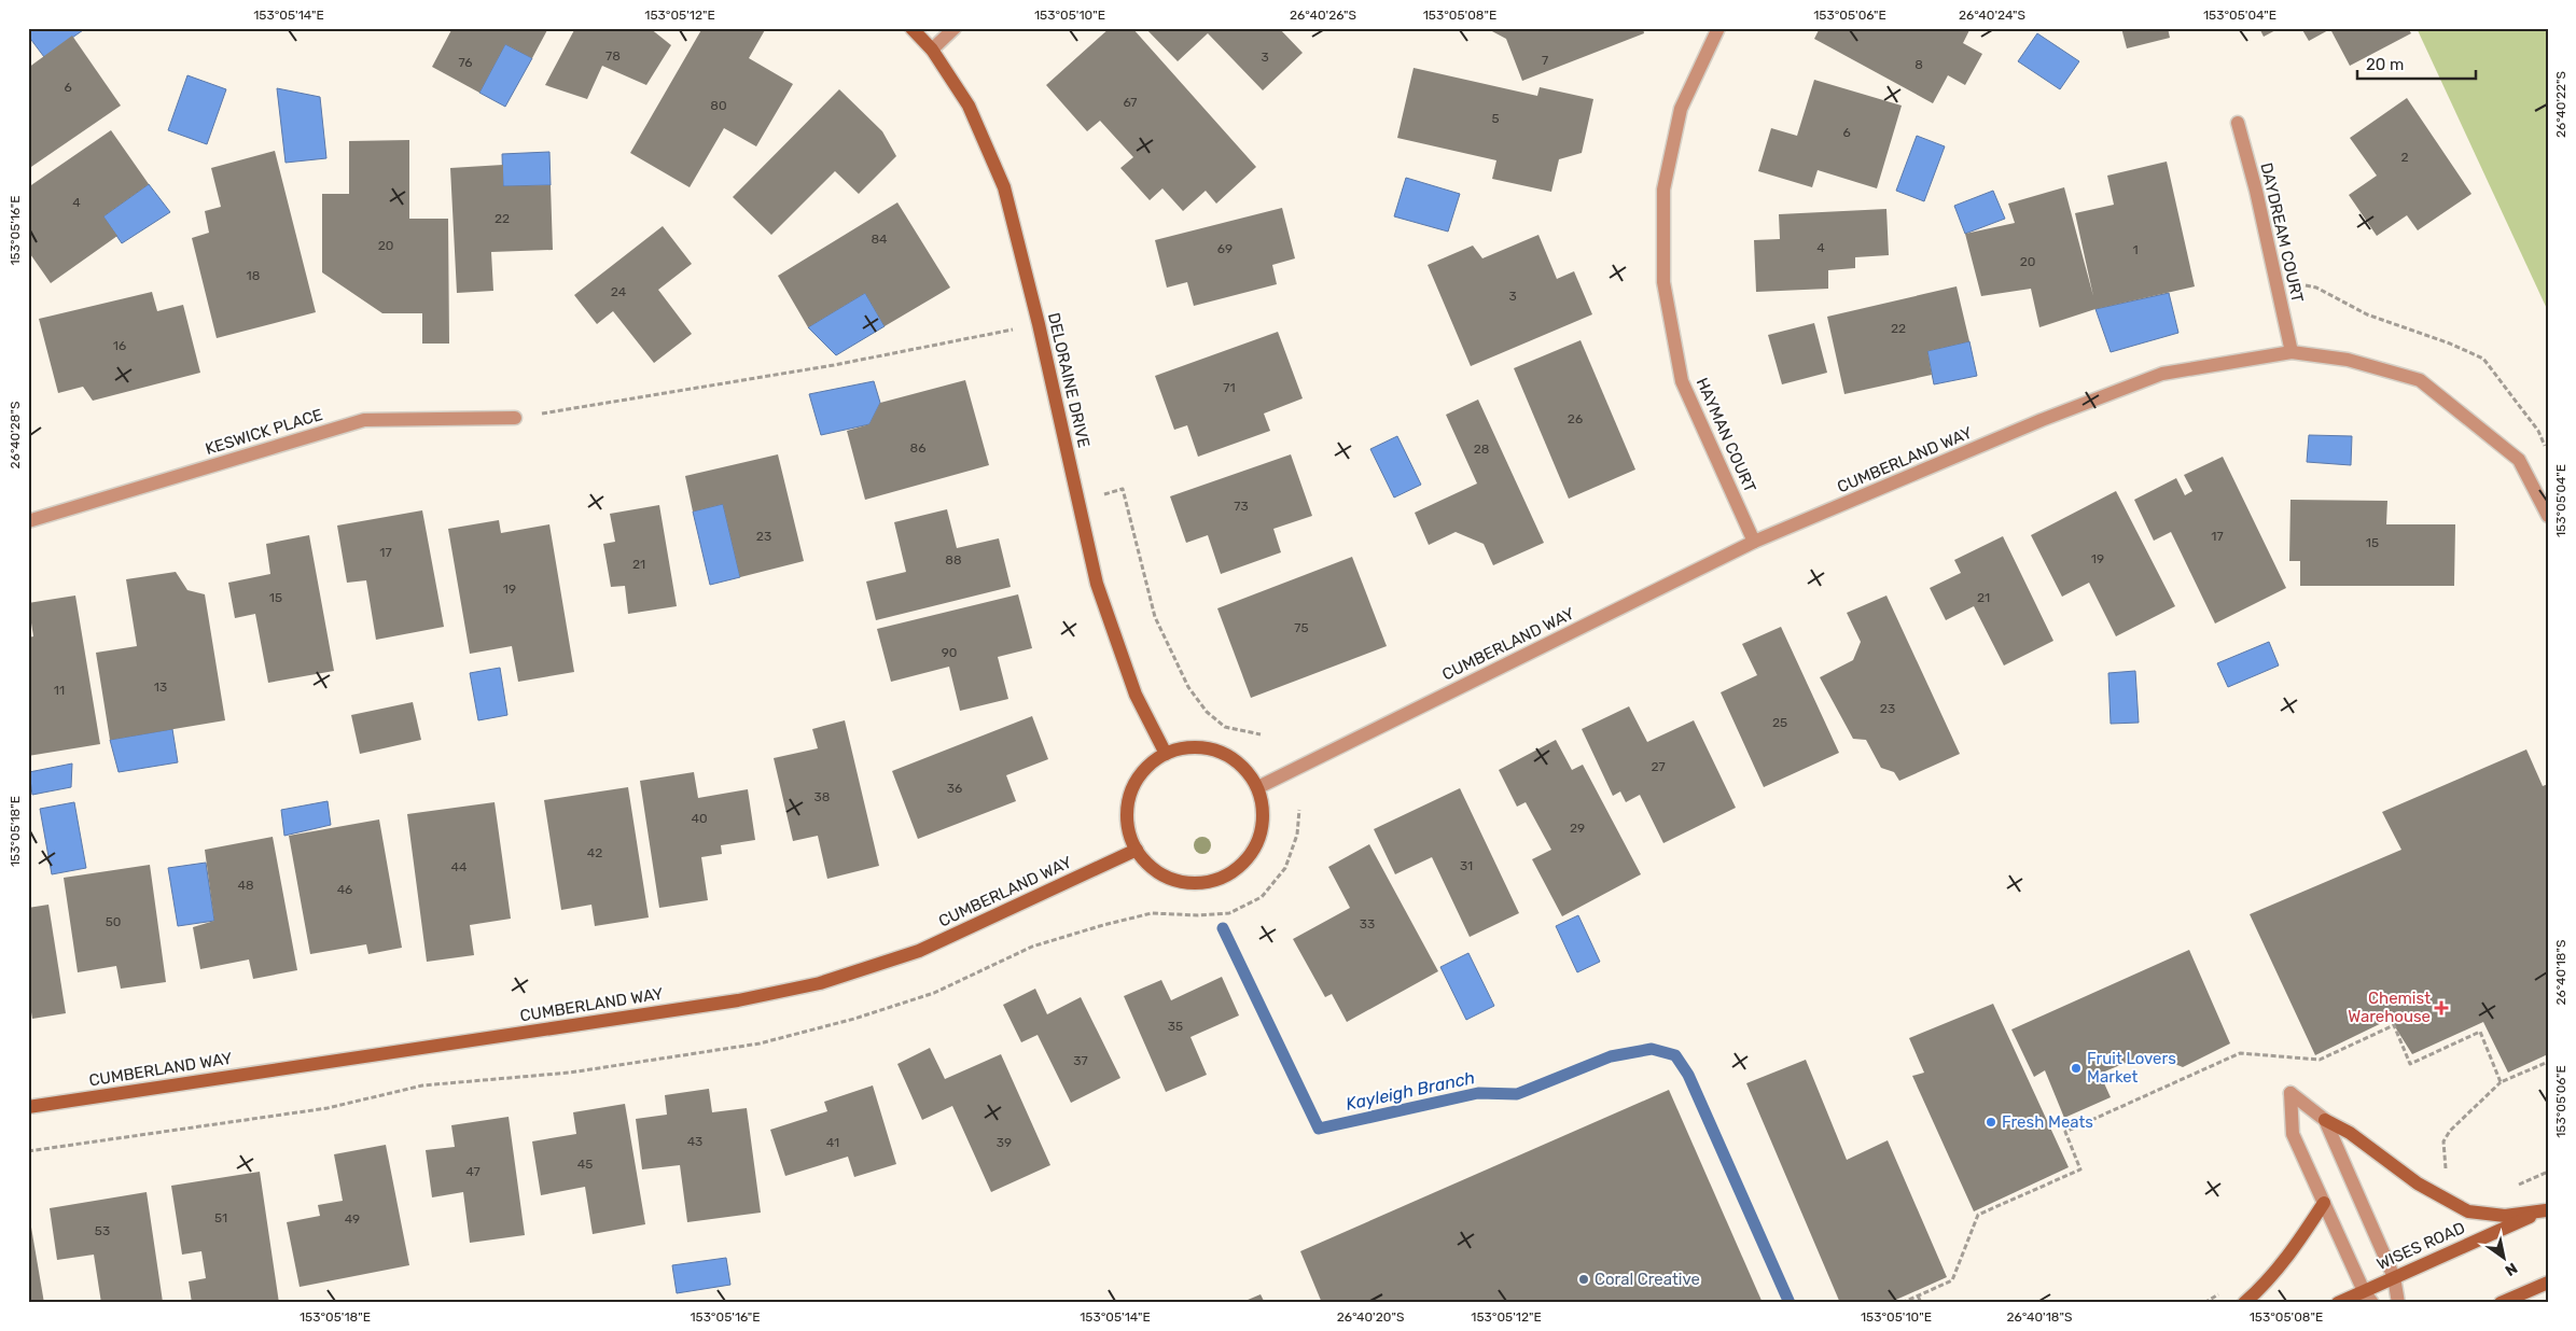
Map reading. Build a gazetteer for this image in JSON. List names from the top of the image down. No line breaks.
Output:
{"streets":{"street":["DAYDREAM COURT","DELORAINE DRIVE","KESWICK PLACE","HAYMAN COURT","CUMBERLAND WAY","WISES ROAD"]},"crossings":[["DAYDREAM COURT","CUMBERLAND WAY"],["DELORAINE DRIVE","CUMBERLAND WAY"],["HAYMAN COURT","CUMBERLAND WAY"]],"water":["Kayleigh Branch"],"places":{"health":["Chemist Warehouse"],"other":["Fruit Lovers Market","Fresh Meats","Coral Creative"]},"house_numbers":["78","3","7","76","8","6","67","80","5","6","2","4","22","84","20","4","69","1","20","18","24","3","22","16","71","26","86","28","73","23","17","15","17","19","88","21","19","15","21","75","90","13","11","23","25","27","36","38","40","29","42","31","44","48","46","50","33","35","37","43","41","39","45","47","51","49","53"],"scale_bar":"20 m","north":"bottom right","coordinates":["153°05'14\"E","153°05'12\"E","153°05'10\"E","26°40'26\"S","153°05'08\"E","153°05'06\"E","26°40'24\"S","153°05'04\"E","26°40'22\"S","153°05'16\"E","26°40'28\"S","153°05'18\"E","26°40'18\"S","26°40'20\"S"]}
